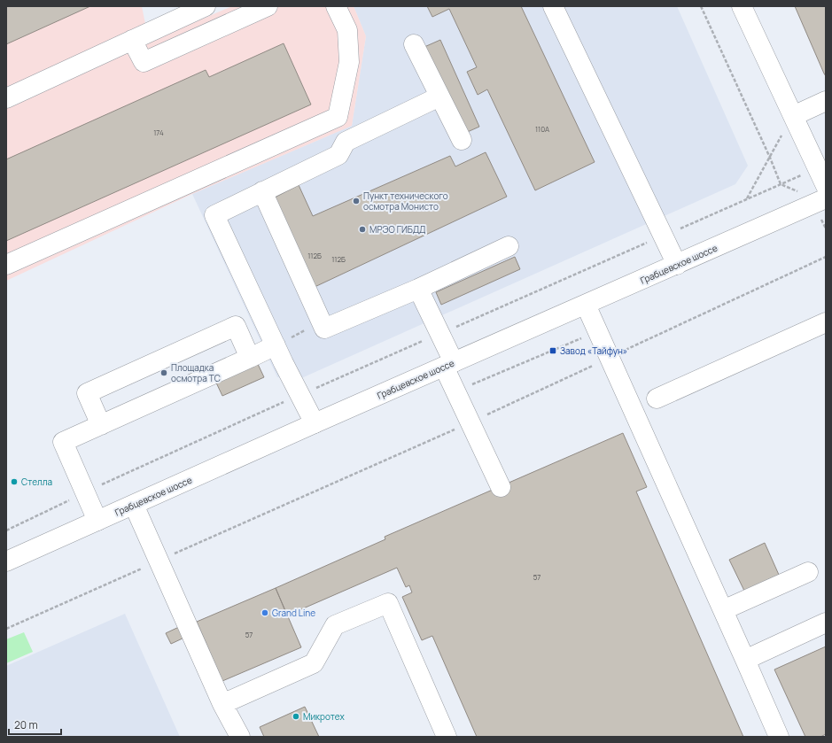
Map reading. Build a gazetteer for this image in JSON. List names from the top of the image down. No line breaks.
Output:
{"streets":{"main road":["Грабцевское шоссе"]},"places":{"other":["Пункт технического осмотра Монисто","МРЭО ГИБДД","Площадка осмотра ТС","Стелла","Grand Line","Микротех"],"transit":["Завод «Тайфун»"]},"house_numbers":["110А","174","112Б","112Б","57","57"],"scale_bar":"20 m"}
